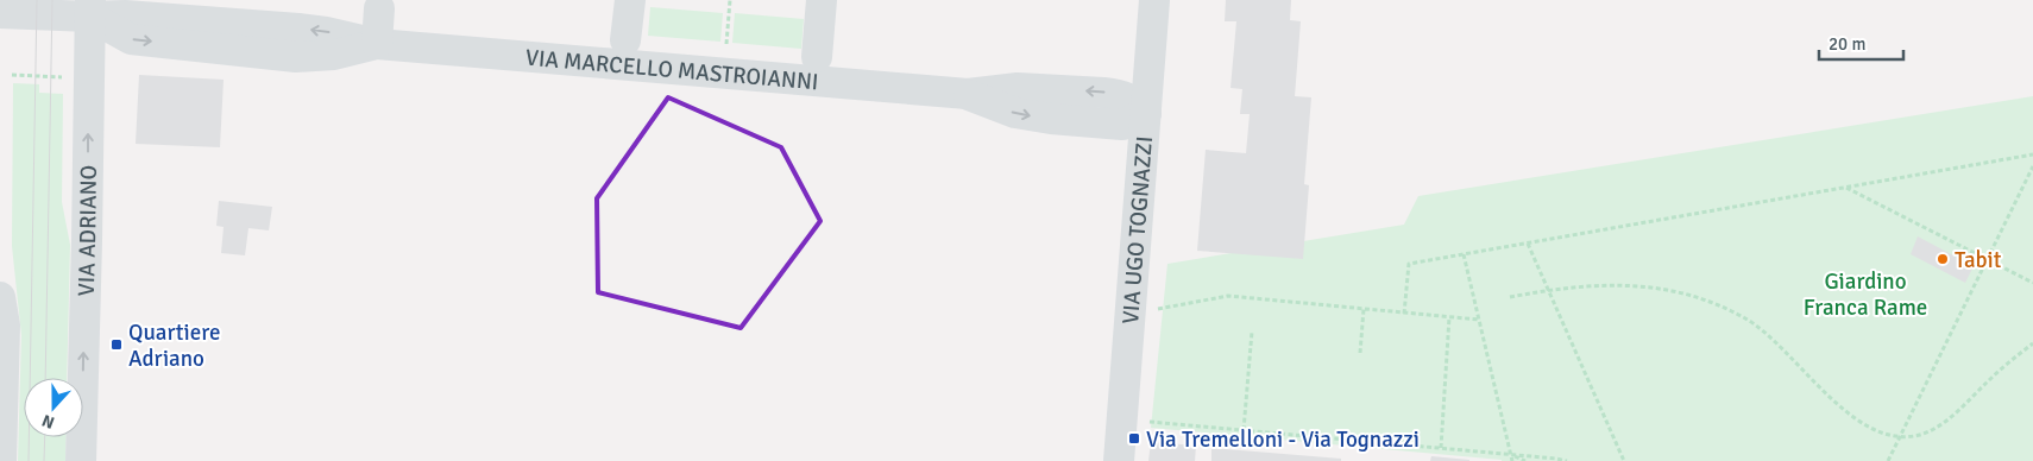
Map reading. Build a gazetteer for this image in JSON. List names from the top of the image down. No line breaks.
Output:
{"streets":{"street":["VIA MARCELLO MASTROIANNI","VIA ADRIANO","VIA UGO TOGNAZZI"]},"crossings":[["VIA MARCELLO MASTROIANNI","VIA ADRIANO"],["VIA MARCELLO MASTROIANNI","VIA UGO TOGNAZZI"]],"parks":["Giardino Franca Rame"],"places":{"other":["Tabit"],"transit":["Quartiere Adriano","Via Tremelloni - Via Tognazzi"]},"scale_bar":"20 m","north":"bottom"}
